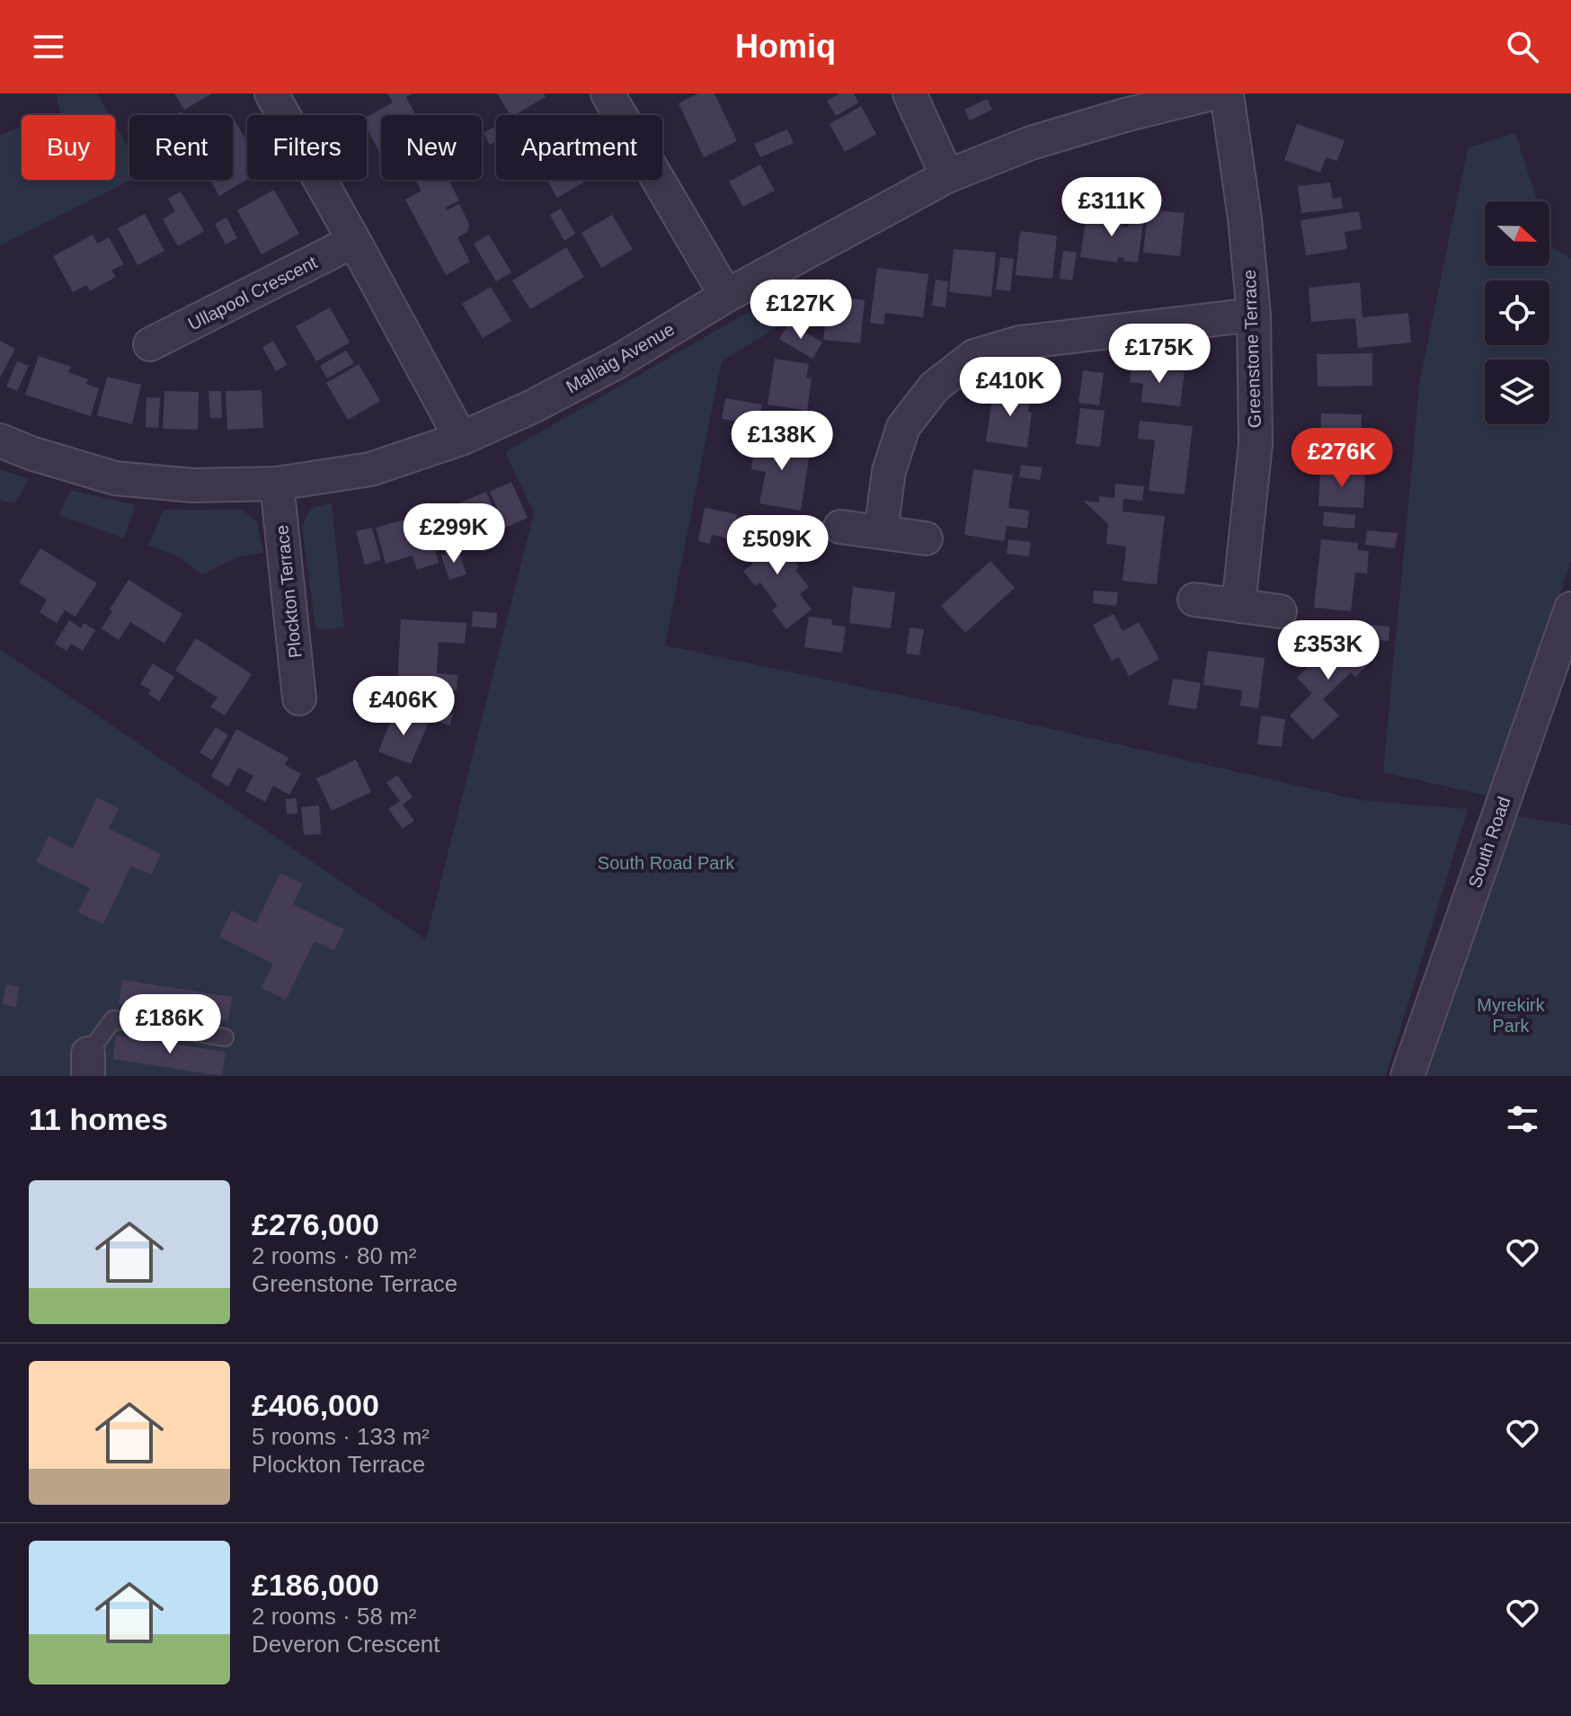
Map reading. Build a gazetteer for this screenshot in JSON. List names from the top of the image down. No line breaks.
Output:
{"streets":{"street":["Ullapool Crescent","Greenstone Terrace","Mallaig Avenue","Plockton Terrace","South Road"]},"crossings":[["Mallaig Avenue","Plockton Terrace"]],"parks":["South Road Park","Myrekirk Park"],"north":"right","page":{"header":"Homiq","chip":["Buy","Rent","Filters","New","Apartment"],"price":["£311K","£127K","£175K","£410K","£138K","£276K","£299K","£509K","£353K","£406K","£186K"],"heading":"11 homes","list":[{"name":"£276,000","note":"2 rooms · 80 m² · Greenstone Terrace"},{"name":"£406,000","note":"5 rooms · 133 m² · Plockton Terrace"},{"name":"£186,000","note":"2 rooms · 58 m² · Deveron Crescent"}]}}
